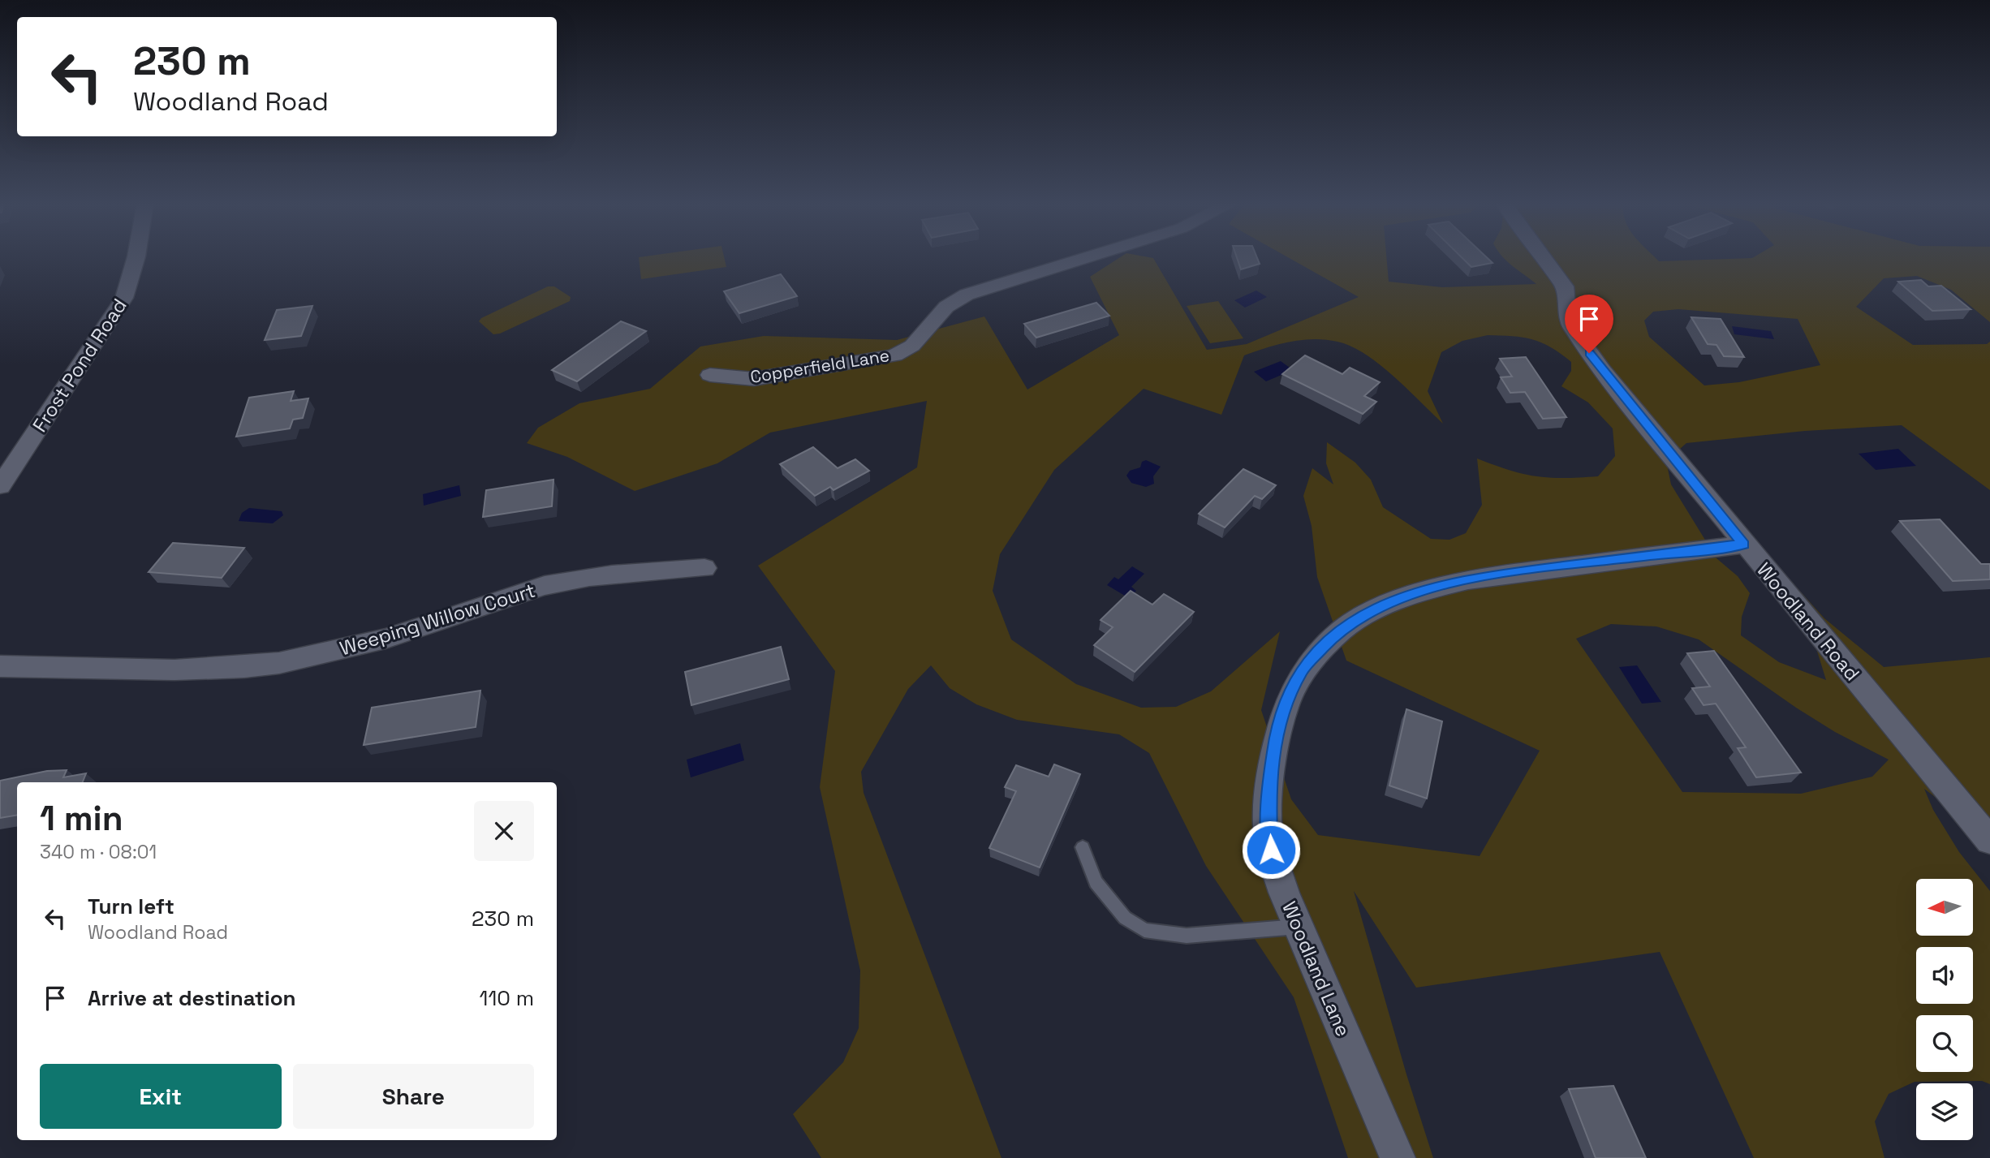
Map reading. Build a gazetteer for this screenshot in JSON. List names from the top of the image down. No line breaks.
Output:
{"streets":{"street":["Frost Pond Road","Copperfield Lane","Weeping Willow Court","Woodland Road","Woodland Lane"]},"crossings":[["Woodland Road","Woodland Lane"]],"north":"left","page":{"turn":["230 m","Woodland Road"],"heading":["1 min","340 m · 08:01"],"list":[{"name":"Turn left","note":"Woodland Road","value":"230 m"},{"name":"Arrive at destination","value":"110 m"}],"buttons":["Exit","Share"]}}
